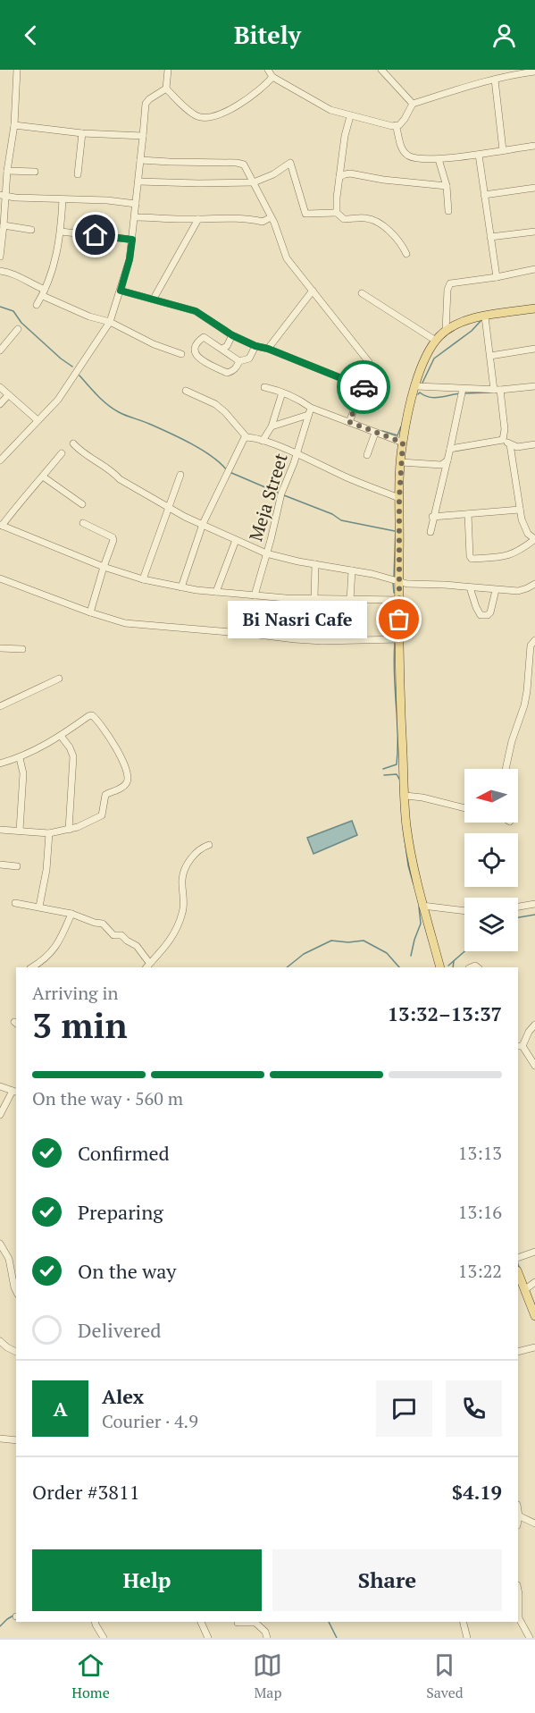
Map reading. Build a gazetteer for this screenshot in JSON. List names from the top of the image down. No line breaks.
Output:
{"streets":{"street":["Meja Street"]},"places":["Bi Nasri Cafe"],"north":"left","page":{"header":"Bitely","bubble":"Bi Nasri Cafe","heading":["3 min","Arriving in","13:32–13:37"],"panel":["Alex","Courier · 4.9","Order #3811","$4.19"],"bar":"On the way · 560 m","list":[["Confirmed","13:13"],["Preparing","13:16"],["On the way","13:22"],"Delivered"],"round":"A","buttons":["Help","Share"],"tabs":["Home","Map","Saved"]}}
